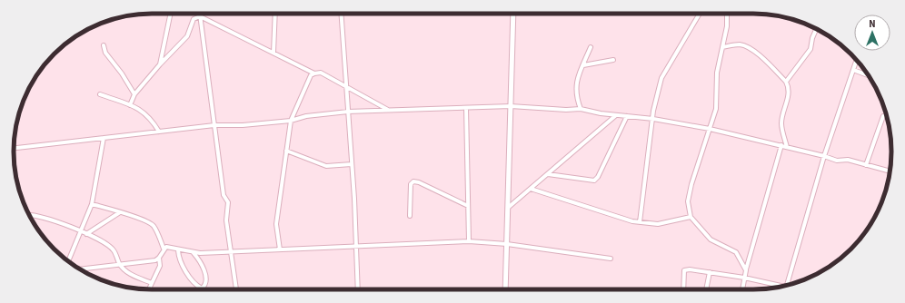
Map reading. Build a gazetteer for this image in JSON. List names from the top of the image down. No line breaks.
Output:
{"north":"top"}
